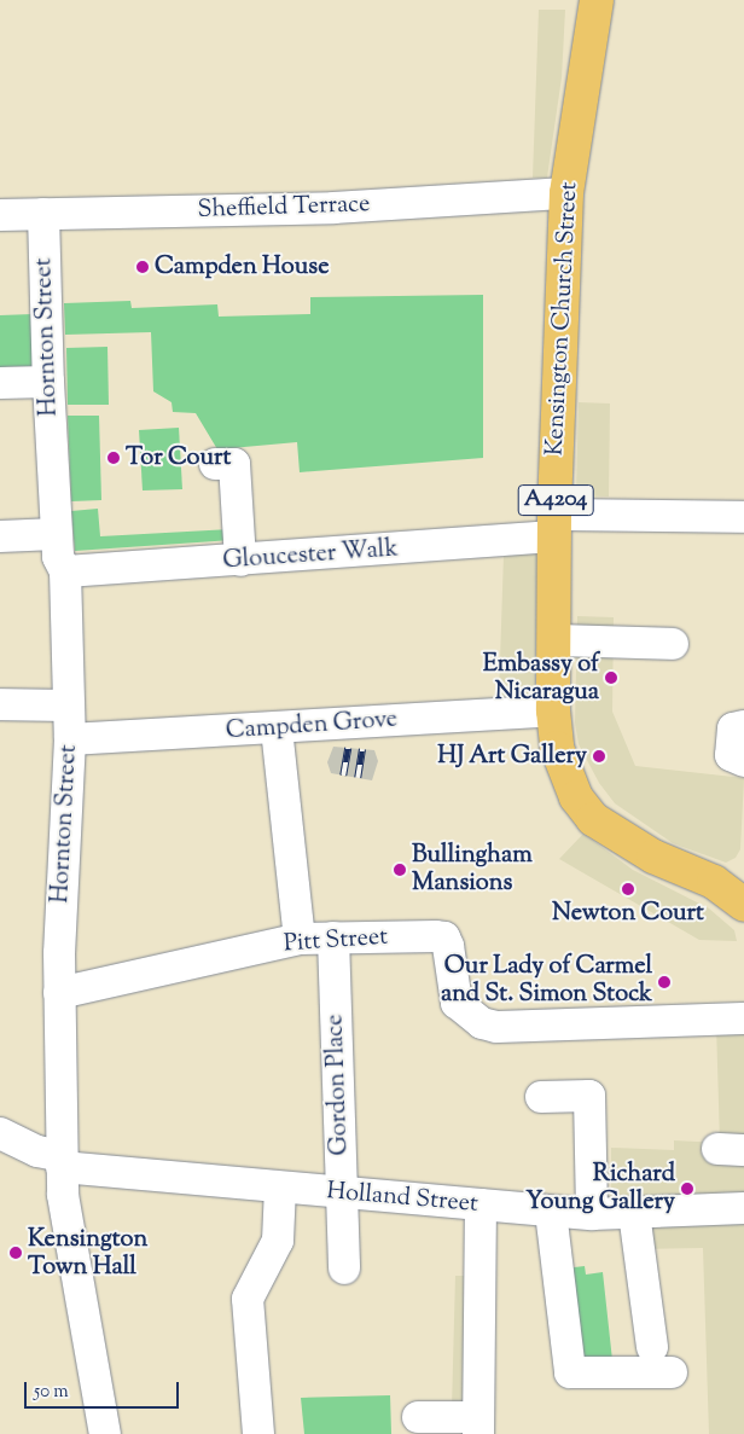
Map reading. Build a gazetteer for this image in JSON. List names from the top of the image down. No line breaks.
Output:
{"streets":{"main road":["Kensington Church Street","A4204"],"street":["Sheffield Terrace","Hornton Street","Gloucester Walk","Campden Grove","Pitt Street","Gordon Place","Holland Street"]},"crossings":[["Sheffield Terrace","Kensington Church Street"],["Sheffield Terrace","Hornton Street"],["Kensington Church Street","Gloucester Walk"],["Kensington Church Street","Campden Grove"],["Hornton Street","Gloucester Walk"],["Hornton Street","Campden Grove"],["Hornton Street","Pitt Street"],["Hornton Street","Holland Street"],["Pitt Street","Gordon Place"],["Gordon Place","Holland Street"]],"places":["Campden House","Tor Court","Embassy of Nicaragua","HJ Art Gallery","Bullingham Mansions","Newton Court","Our Lady of Carmel and St. Simon Stock","Richard Young Gallery","Kensington Town Hall"],"scale_bar":"50 m"}
